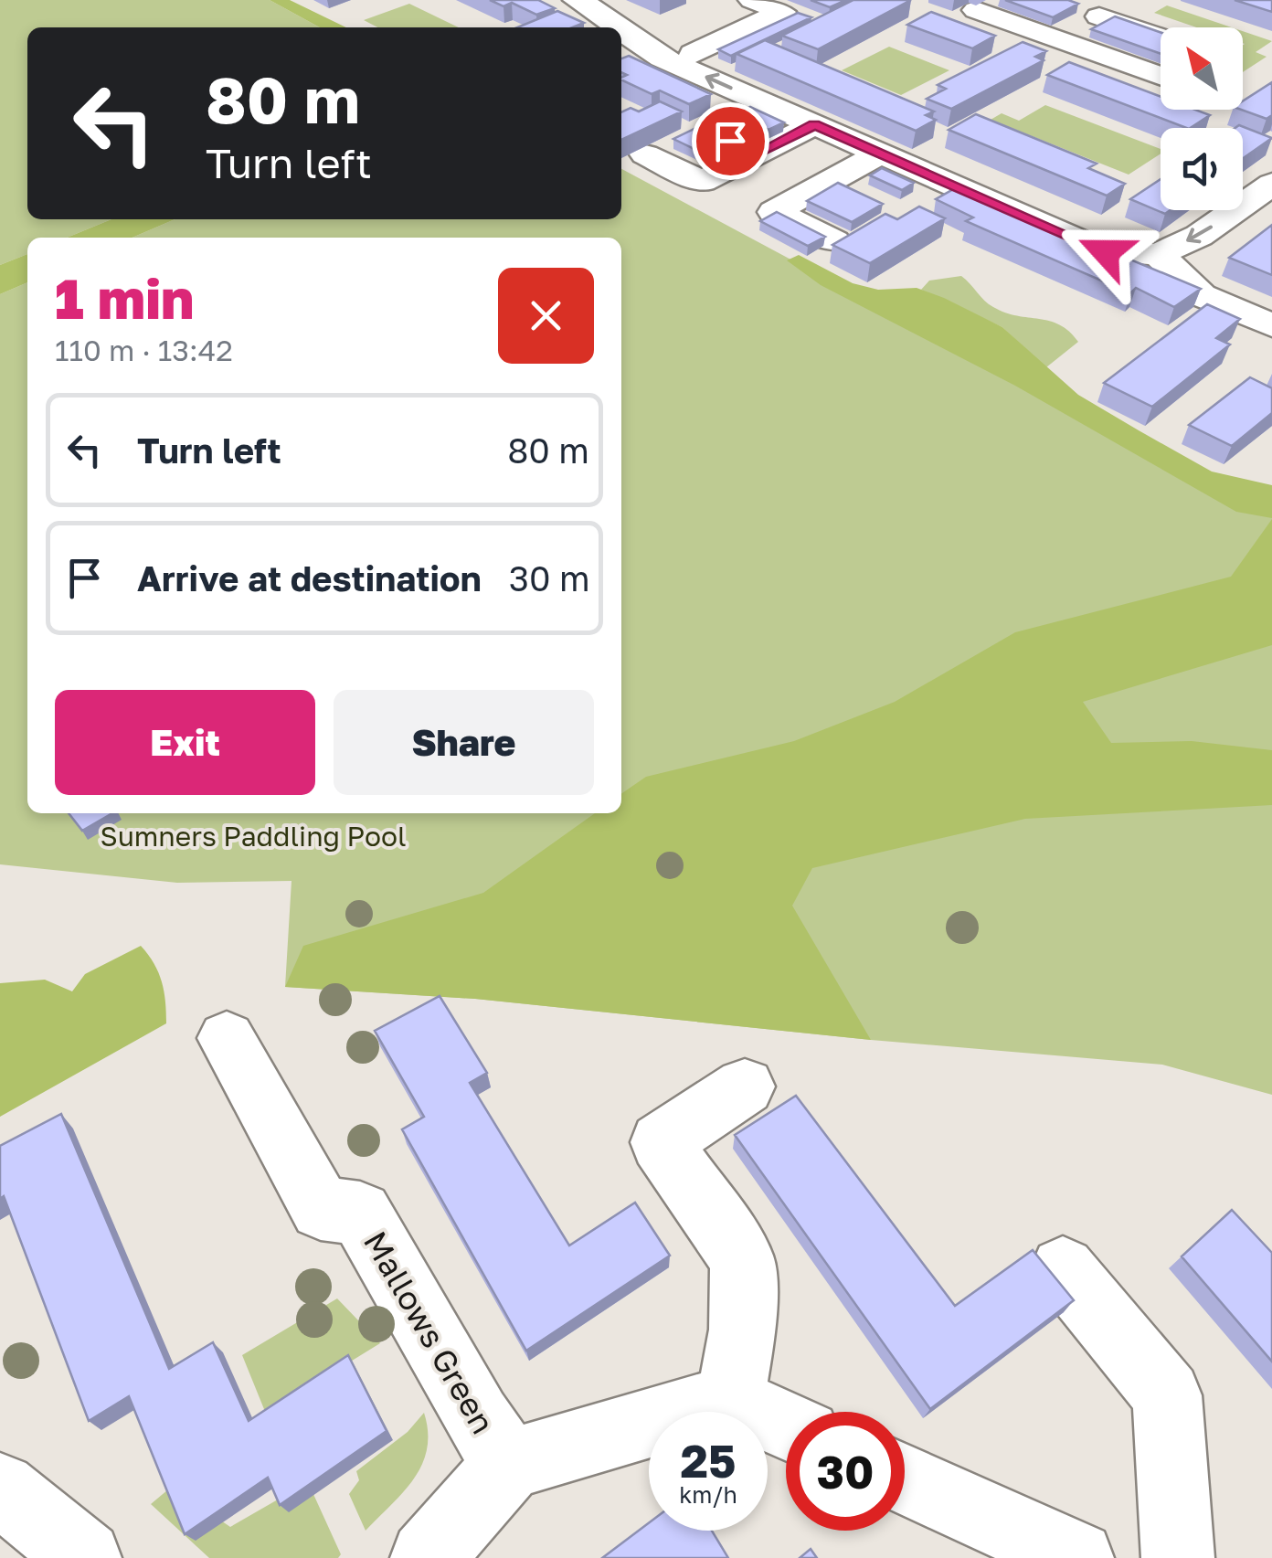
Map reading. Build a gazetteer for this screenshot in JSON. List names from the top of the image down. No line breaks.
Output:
{"streets":{"street":["Mallows Green"]},"parks":["Sumners Paddling Pool"],"north":"top left","page":{"turn":["80 m","Turn left"],"heading":["1 min","110 m · 13:42"],"list":[{"name":"Turn left","value":"80 m"},{"name":"Arrive at destination","value":"30 m"}],"buttons":["Exit","Share"],"speed":"25 km/h","limit":"30"}}
